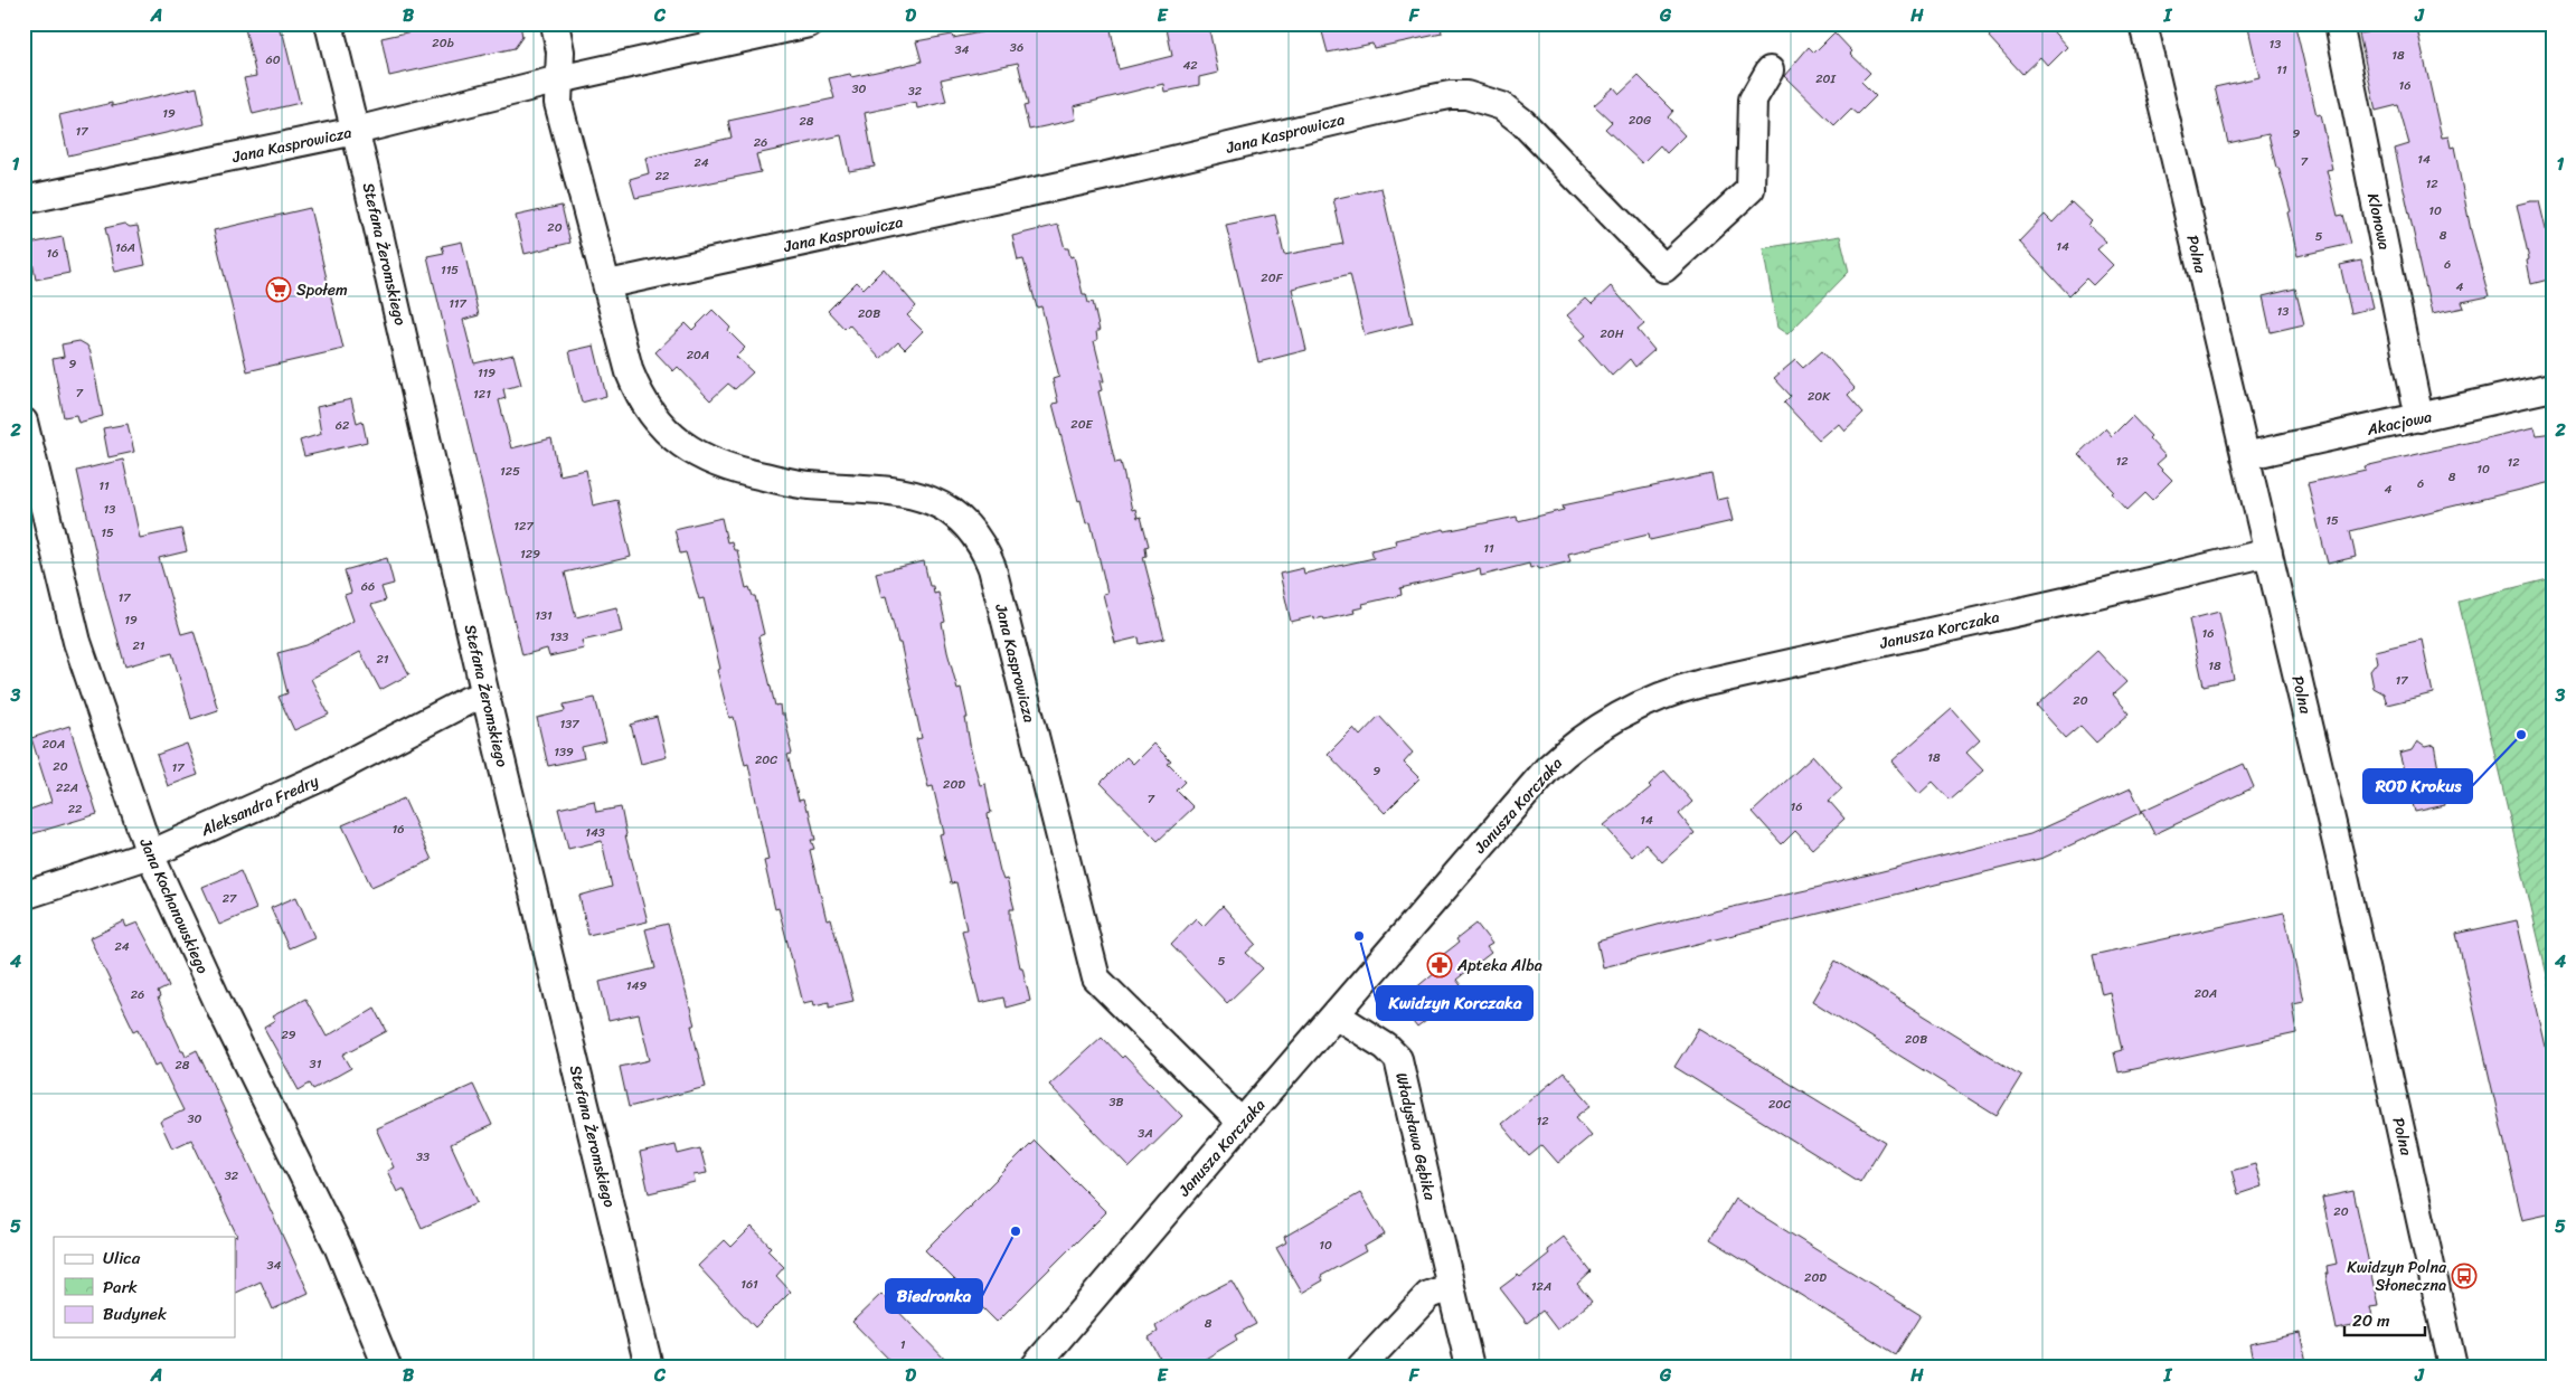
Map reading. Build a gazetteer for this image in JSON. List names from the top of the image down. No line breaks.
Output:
{"streets":{"street":["Jana Kasprowicza","Klonowa","Stefana Żeromskiego","Polna","Akacjowa","Janusza Korczaka","Aleksandra Fredry","Jana Kochanowskiego","Władysława Gębika"]},"crossings":[["Jana Kasprowicza","Stefana Żeromskiego"],["Jana Kasprowicza","Janusza Korczaka"],["Klonowa","Akacjowa"],["Stefana Żeromskiego","Aleksandra Fredry"],["Polna","Akacjowa"],["Polna","Janusza Korczaka"],["Janusza Korczaka","Władysława Gębika"],["Aleksandra Fredry","Jana Kochanowskiego"]],"places":{"supermarket":["Społem"],"other":["ROD Krokus","Kwidzyn Korczaka","Biedronka"],"pharmacy":["Apteka Alba"],"bus stop":["Kwidzyn Polna Słoneczna"]},"house_numbers":["20b","13","36","34","18","60","42","11","20I","16","30","32","19","20G","28","17","9","26","14","7","24","22","12","10","20","8","5","14","16A","16","6","115","20F","4","117","13","20B","20H","20A","9","119","7","121","20K","20E","62","12","12","10","125","8","6","11","4","13","15","127","15","11","129","66","17","131","19","16","133","21","21","18","17","20","137","20A","139","18","20C","20","17","9","20D","22A","7","16","22","14","16","143","27","24","5","149","20A","26","29","20B","31","28","3B","20C","30","12","3A","33","32","20","10","34","20D","161","12A","8","1"],"legend":["Ulica","Park","Budynek"],"scale_bar":"20 m","grid":{"columns":["A","B","C","D","E","F","G","H","I","J"],"rows":["1","2","3","4","5"]}}
